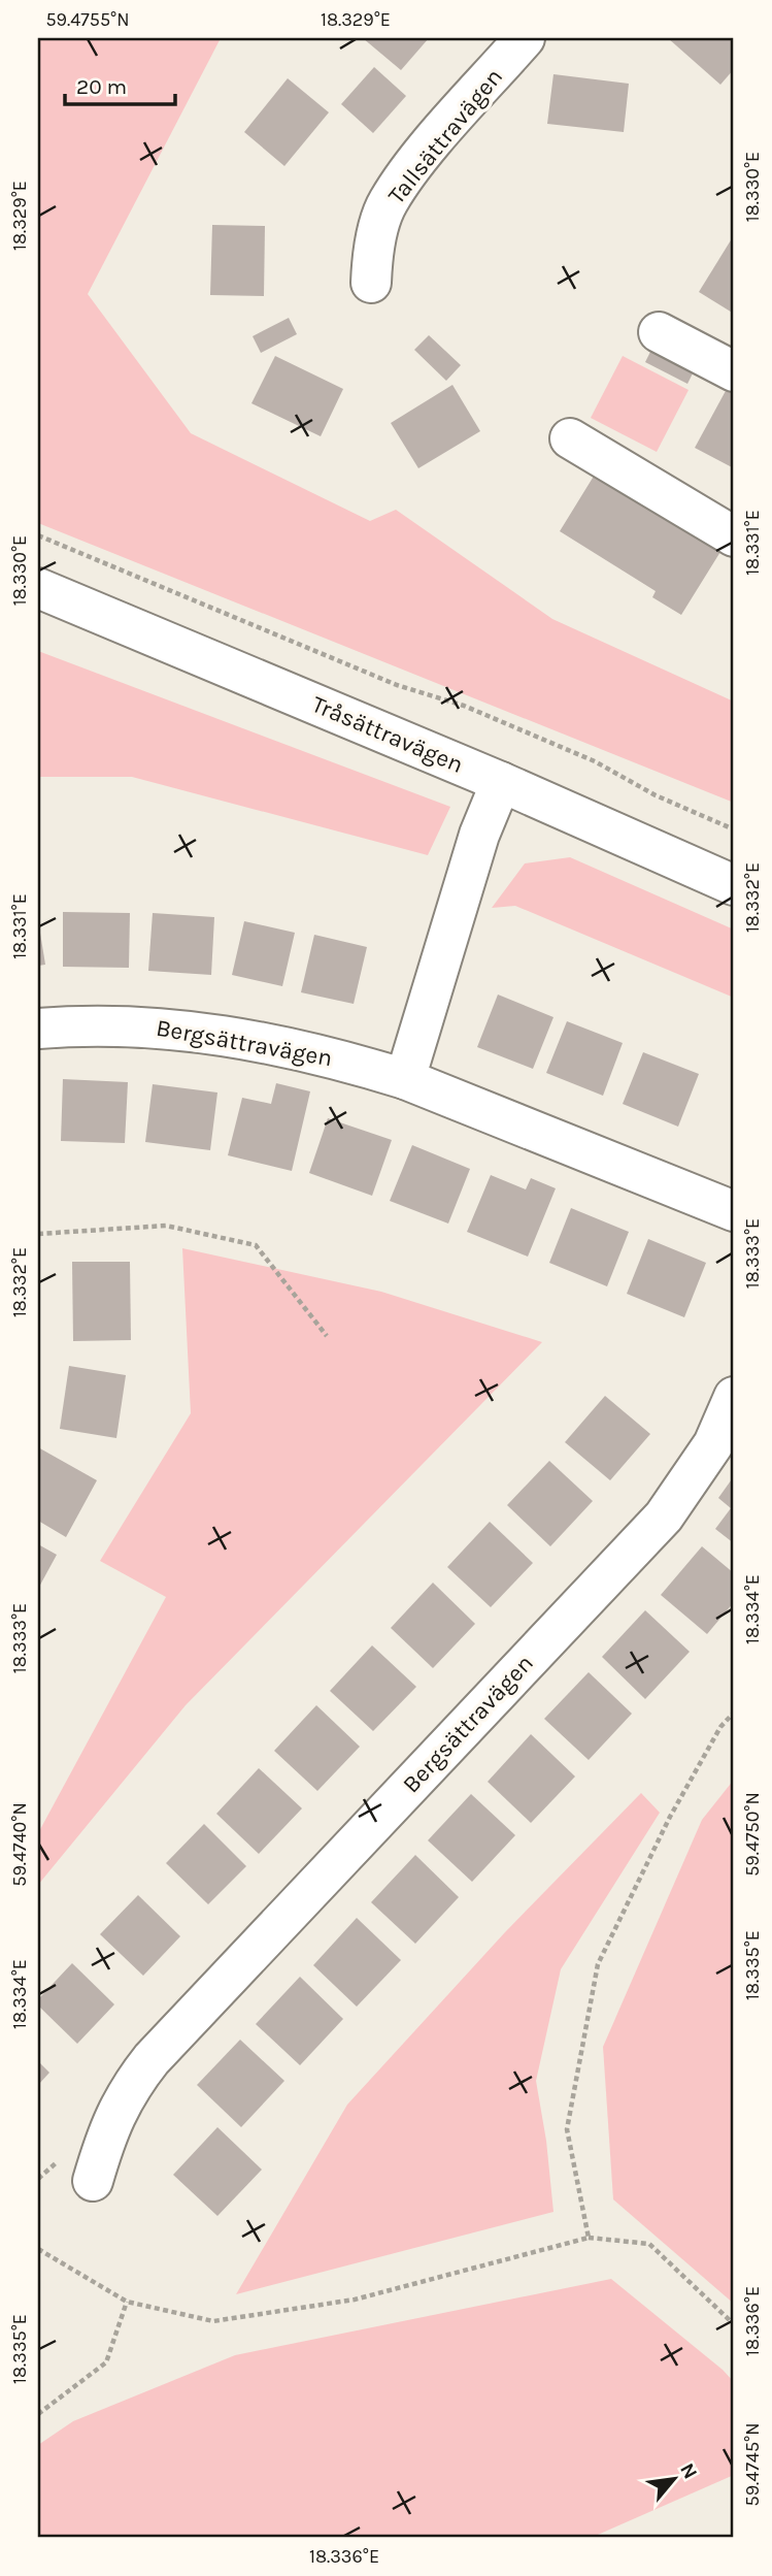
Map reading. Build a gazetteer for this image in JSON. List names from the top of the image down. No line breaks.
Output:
{"streets":{"street":["Tallsättravägen","Tråsättravägen","Bergsättravägen"]},"scale_bar":"20 m","north":"top right","coordinates":["59.4755°N","18.329°E","18.330°E","18.331°E","18.332°E","18.333°E","18.334°E","59.4750°N","59.4740°N","18.335°E","18.336°E","59.4745°N"]}
